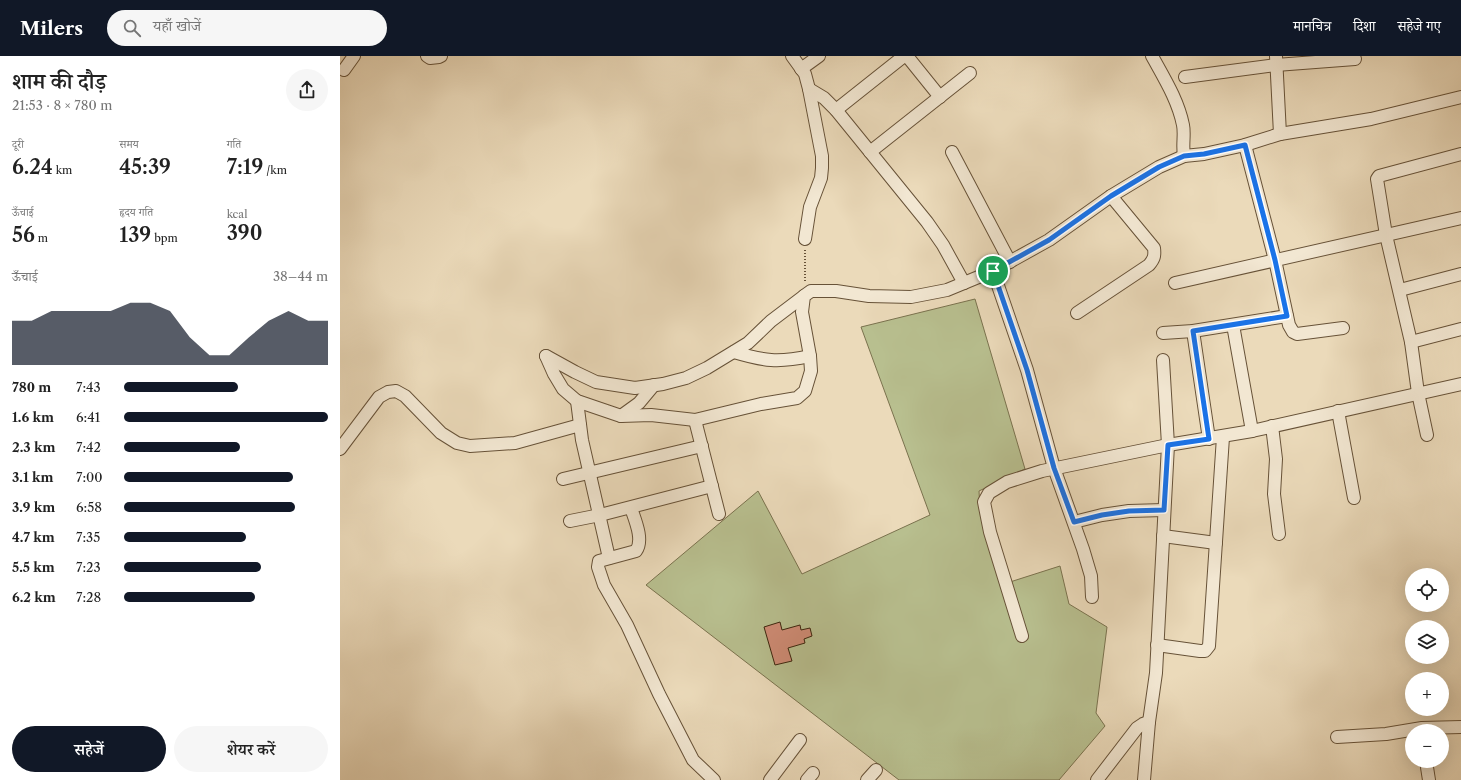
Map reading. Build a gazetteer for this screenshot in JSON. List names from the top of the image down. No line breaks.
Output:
{"page":{"header":"Milers","search":"यहाँ खोजें","nav":["मानचित्र","दिशा","सहेजे गए"],"heading":["शाम की दौड़","21:53 · 8 × 780 m"],"stats":[["दूरी","6.24 km"],["समय","45:39"],["गति","7:19 /km"],["ऊँचाई","56 m"],["हृदय गति","139 bpm"],["kcal","390"]],"chart":["ऊँचाई","38–44 m"],"list":[{"name":"780 m","note":"7:43"},{"name":"1.6 km","note":"6:41"},{"name":"2.3 km","note":"7:42"},{"name":"3.1 km","note":"7:00"},{"name":"3.9 km","note":"6:58"},{"name":"4.7 km","note":"7:35"},{"name":"5.5 km","note":"7:23"},{"name":"6.2 km","note":"7:28"}],"map_buttons":["+","−"],"buttons":["सहेजें","शेयर करें"]}}
